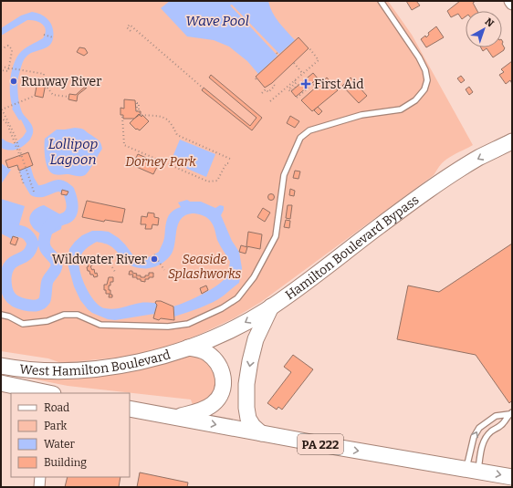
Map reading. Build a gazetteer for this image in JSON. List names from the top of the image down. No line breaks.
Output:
{"streets":{"main road":["Hamilton Boulevard Bypass","West Hamilton Boulevard","PA 222"]},"crossings":[["Hamilton Boulevard Bypass","West Hamilton Boulevard"]],"one_way":["Hamilton Boulevard Bypass"],"water":["Wave Pool","Lollipop Lagoon"],"parks":["Dorney Park","Seaside Splashworks"],"places":{"other":["Runway River","Wildwater River"],"health":["First Aid"]},"legend":["Road","Park","Water","Building"],"north":"top right"}
